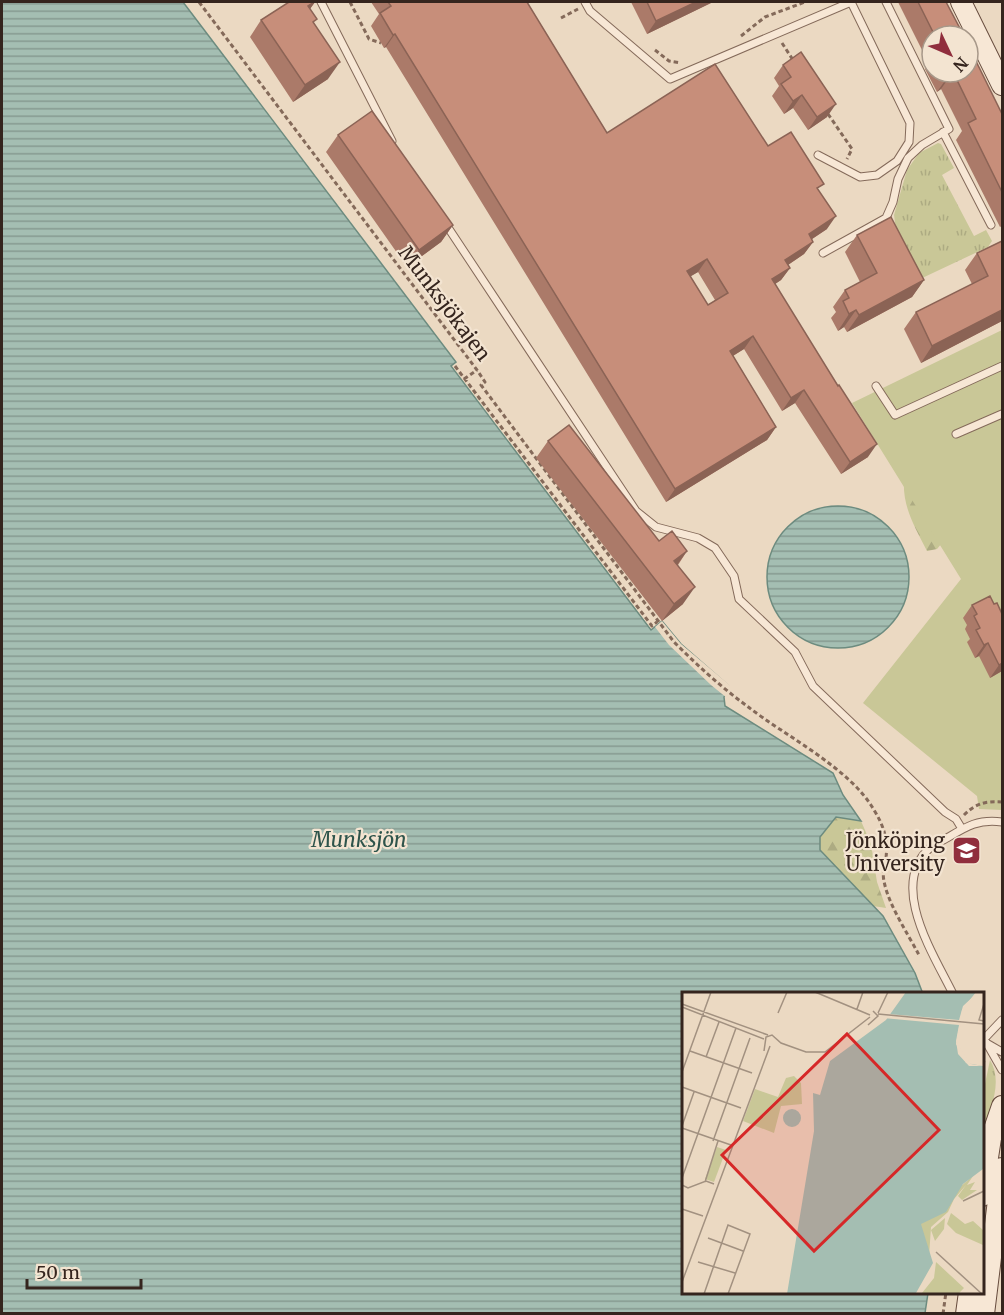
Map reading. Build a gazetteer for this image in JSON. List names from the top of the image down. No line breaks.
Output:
{"streets":{"path":["Munksjökajen"]},"water":["Munksjön"],"places":{"school or university":["Jönköping University"]},"scale_bar":"50 m","north":"bottom right"}
